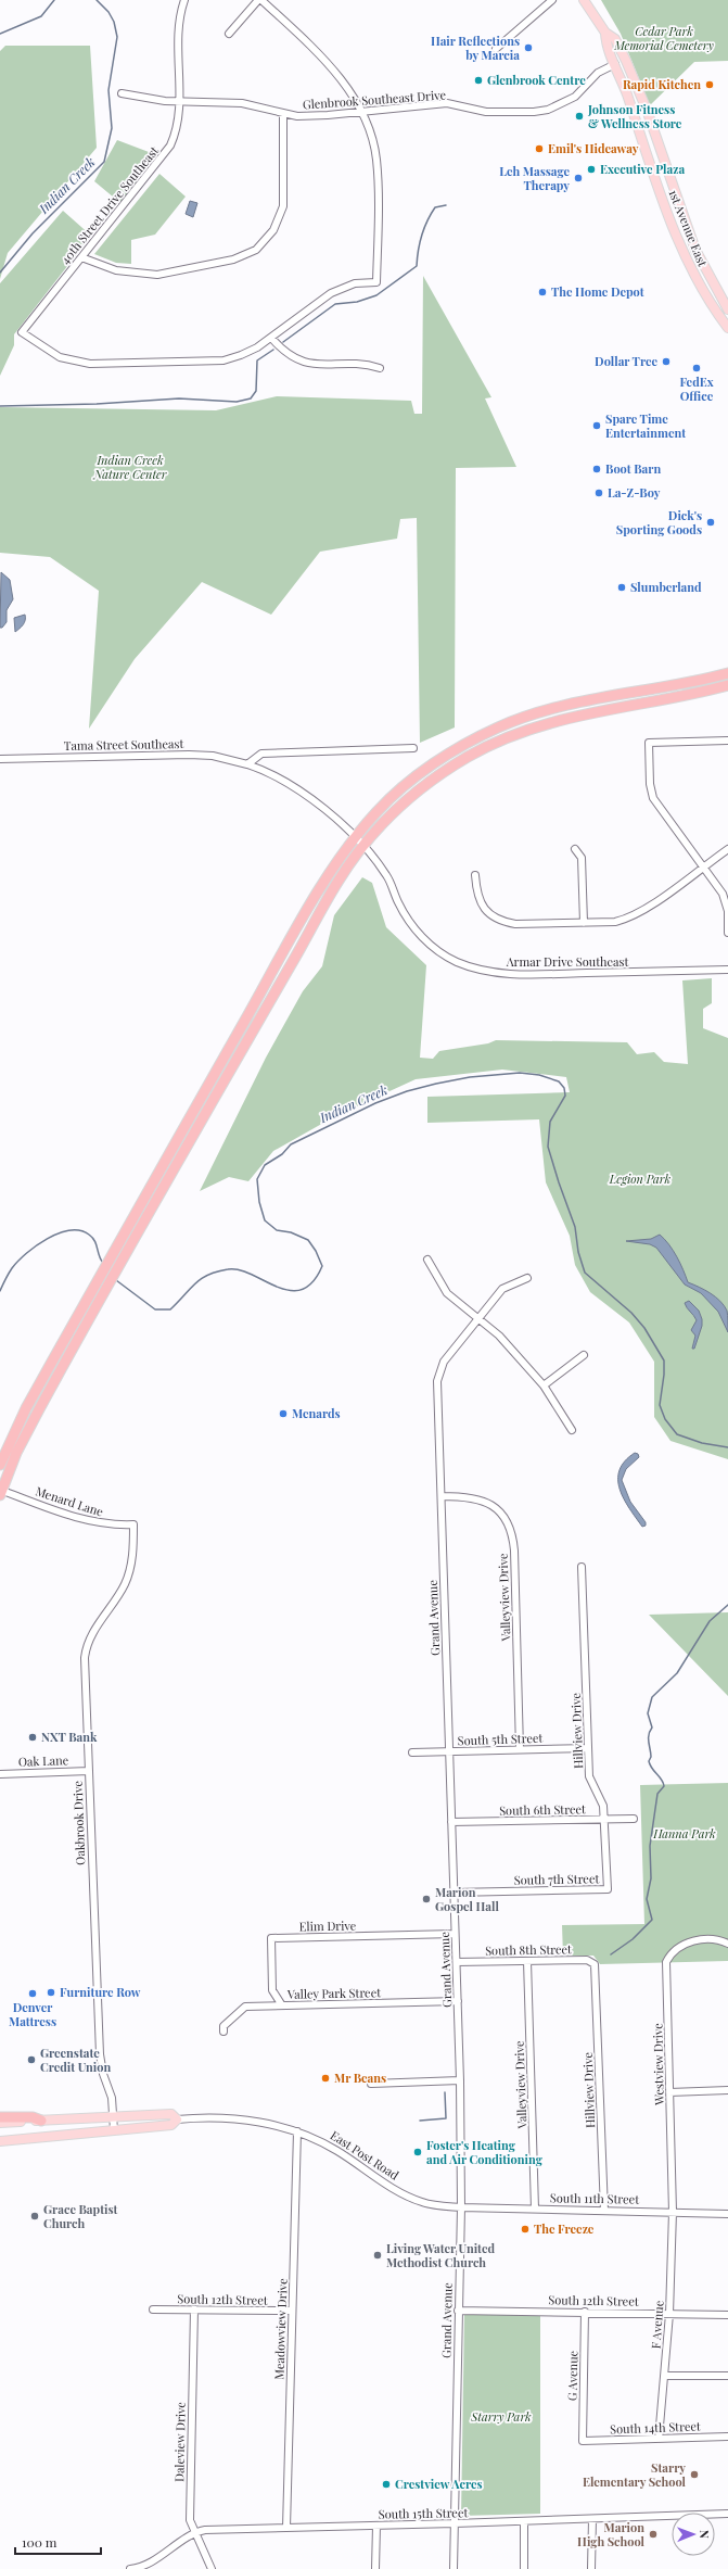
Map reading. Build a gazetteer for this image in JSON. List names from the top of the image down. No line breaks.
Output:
{"streets":{"main road":["1st Avenue East","East Post Road"],"street":["Glenbrook Southeast Drive","40th Street Drive Southeast","Tama Street Southeast","Armar Drive Southeast","Menard Lane","Valleyview Drive","Grand Avenue","Hillview Drive","South 5th Street","Oak Lane","South 6th Street","Oakbrook Drive","South 7th Street","Elim Drive","South 8th Street","Valley Park Street","Westview Drive","South 11th Street","South 12th Street","F Avenue","Meadowview Drive","G Avenue","South 14th Street","Daleview Drive","South 15th Street"]},"crossings":[["Glenbrook Southeast Drive","40th Street Drive Southeast"],["Glenbrook Southeast Drive","1st Avenue East"],["Tama Street Southeast","Armar Drive Southeast"],["Menard Lane","Oakbrook Drive"],["Valleyview Drive","Grand Avenue"],["Valleyview Drive","South 5th Street"],["Valleyview Drive","South 8th Street"],["Valleyview Drive","South 11th Street"],["Grand Avenue","South 5th Street"],["Grand Avenue","South 6th Street"],["Grand Avenue","South 7th Street"],["Grand Avenue","Elim Drive"],["Grand Avenue","South 8th Street"],["Grand Avenue","Valley Park Street"],["Grand Avenue","East Post Road"],["Grand Avenue","South 11th Street"],["Grand Avenue","South 12th Street"],["Grand Avenue","South 15th Street"],["Hillview Drive","South 5th Street"],["Hillview Drive","South 6th Street"],["Hillview Drive","South 7th Street"],["Hillview Drive","South 8th Street"],["Hillview Drive","South 11th Street"],["Oak Lane","Oakbrook Drive"],["Oakbrook Drive","East Post Road"],["Elim Drive","Valley Park Street"],["Westview Drive","South 11th Street"],["Westview Drive","F Avenue"],["East Post Road","South 11th Street"],["East Post Road","Meadowview Drive"],["South 11th Street","F Avenue"],["South 12th Street","F Avenue"],["South 12th Street","Meadowview Drive"],["South 12th Street","G Avenue"],["South 12th Street","Daleview Drive"],["F Avenue","South 14th Street"],["Meadowview Drive","South 15th Street"],["G Avenue","South 14th Street"],["Daleview Drive","South 15th Street"]],"water":["Indian Creek"],"parks":["Cedar Park Memorial Cemetery","Indian Creek Nature Center","Legion Park","Hanna Park","Starry Park"],"places":["Hair Reflections by Marcia","Glenbrook Centre","Rapid Kitchen","Johnson Fitness & Wellness Store","Emil's Hideaway","Executive Plaza","Leh Massage Therapy","The Home Depot","Dollar Tree","FedEx Office","Spare Time Entertainment","Boot Barn","La-Z-Boy","Dick's Sporting Goods","Slumberland","Menards","NXT Bank","Marion Gospel Hall","Furniture Row","Denver Mattress","Greenstate Credit Union","Mr Beans","Foster's Heating and Air Conditioning","Grace Baptist Church","The Freeze","Living Water United Methodist Church","Starry Elementary School","Crestview Acres","Marion High School"],"scale_bar":"100 m","north":"right"}
